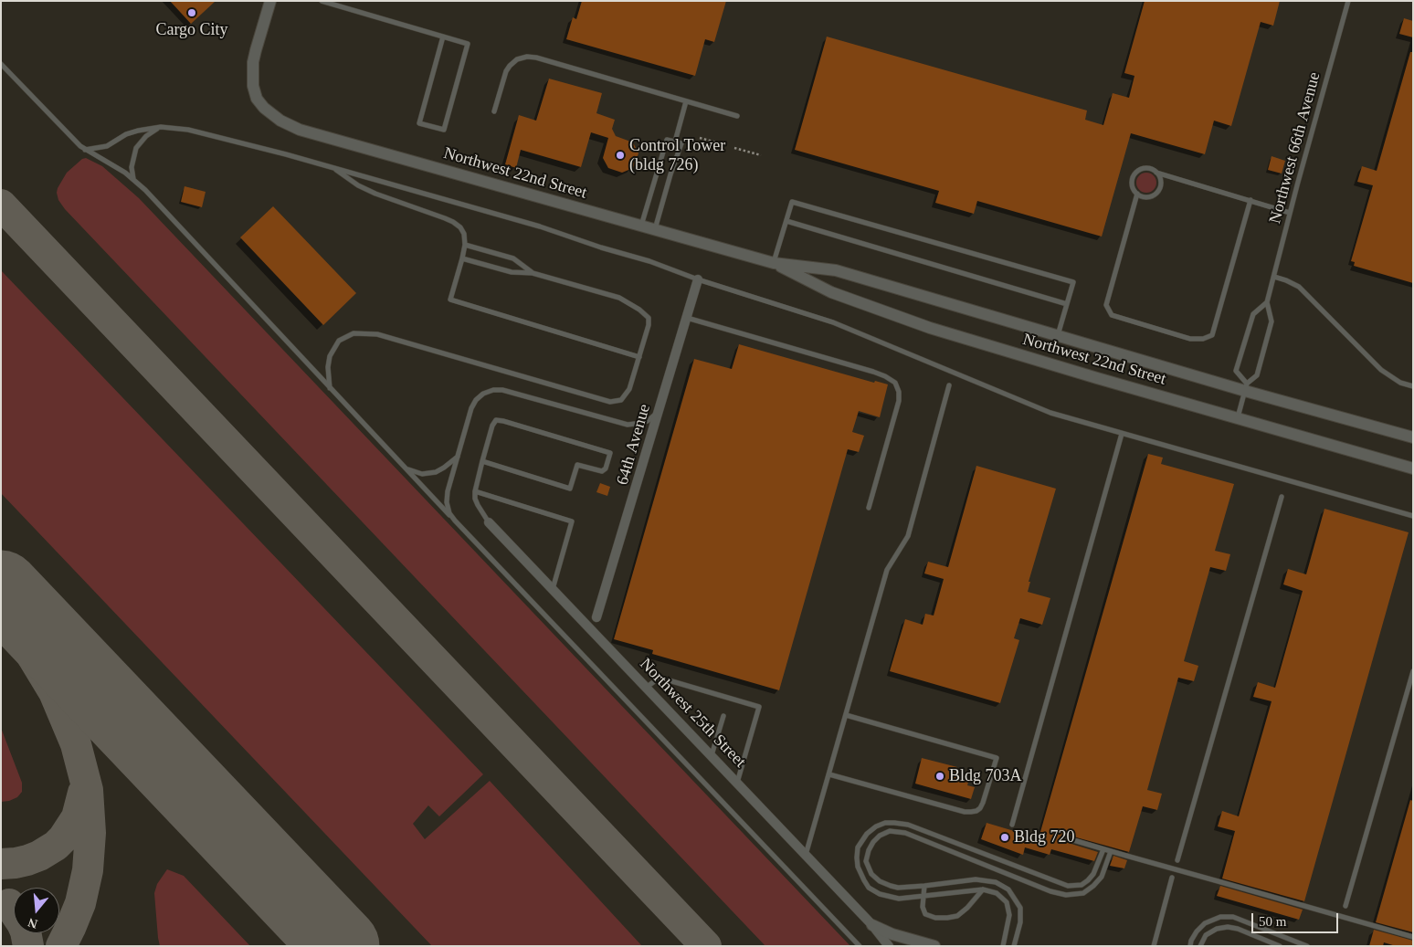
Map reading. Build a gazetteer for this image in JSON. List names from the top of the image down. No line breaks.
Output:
{"streets":{"street":["Northwest 22nd Street","64th Avenue","Northwest 25th Street"],"lane":["Northwest 66th Avenue"]},"crossings":[["Northwest 66th Avenue","Northwest 22nd Street"]],"places":["Cargo City","Control Tower (bldg 726)","Bldg 703A","Bldg 720"],"scale_bar":"50 m","north":"bottom"}
